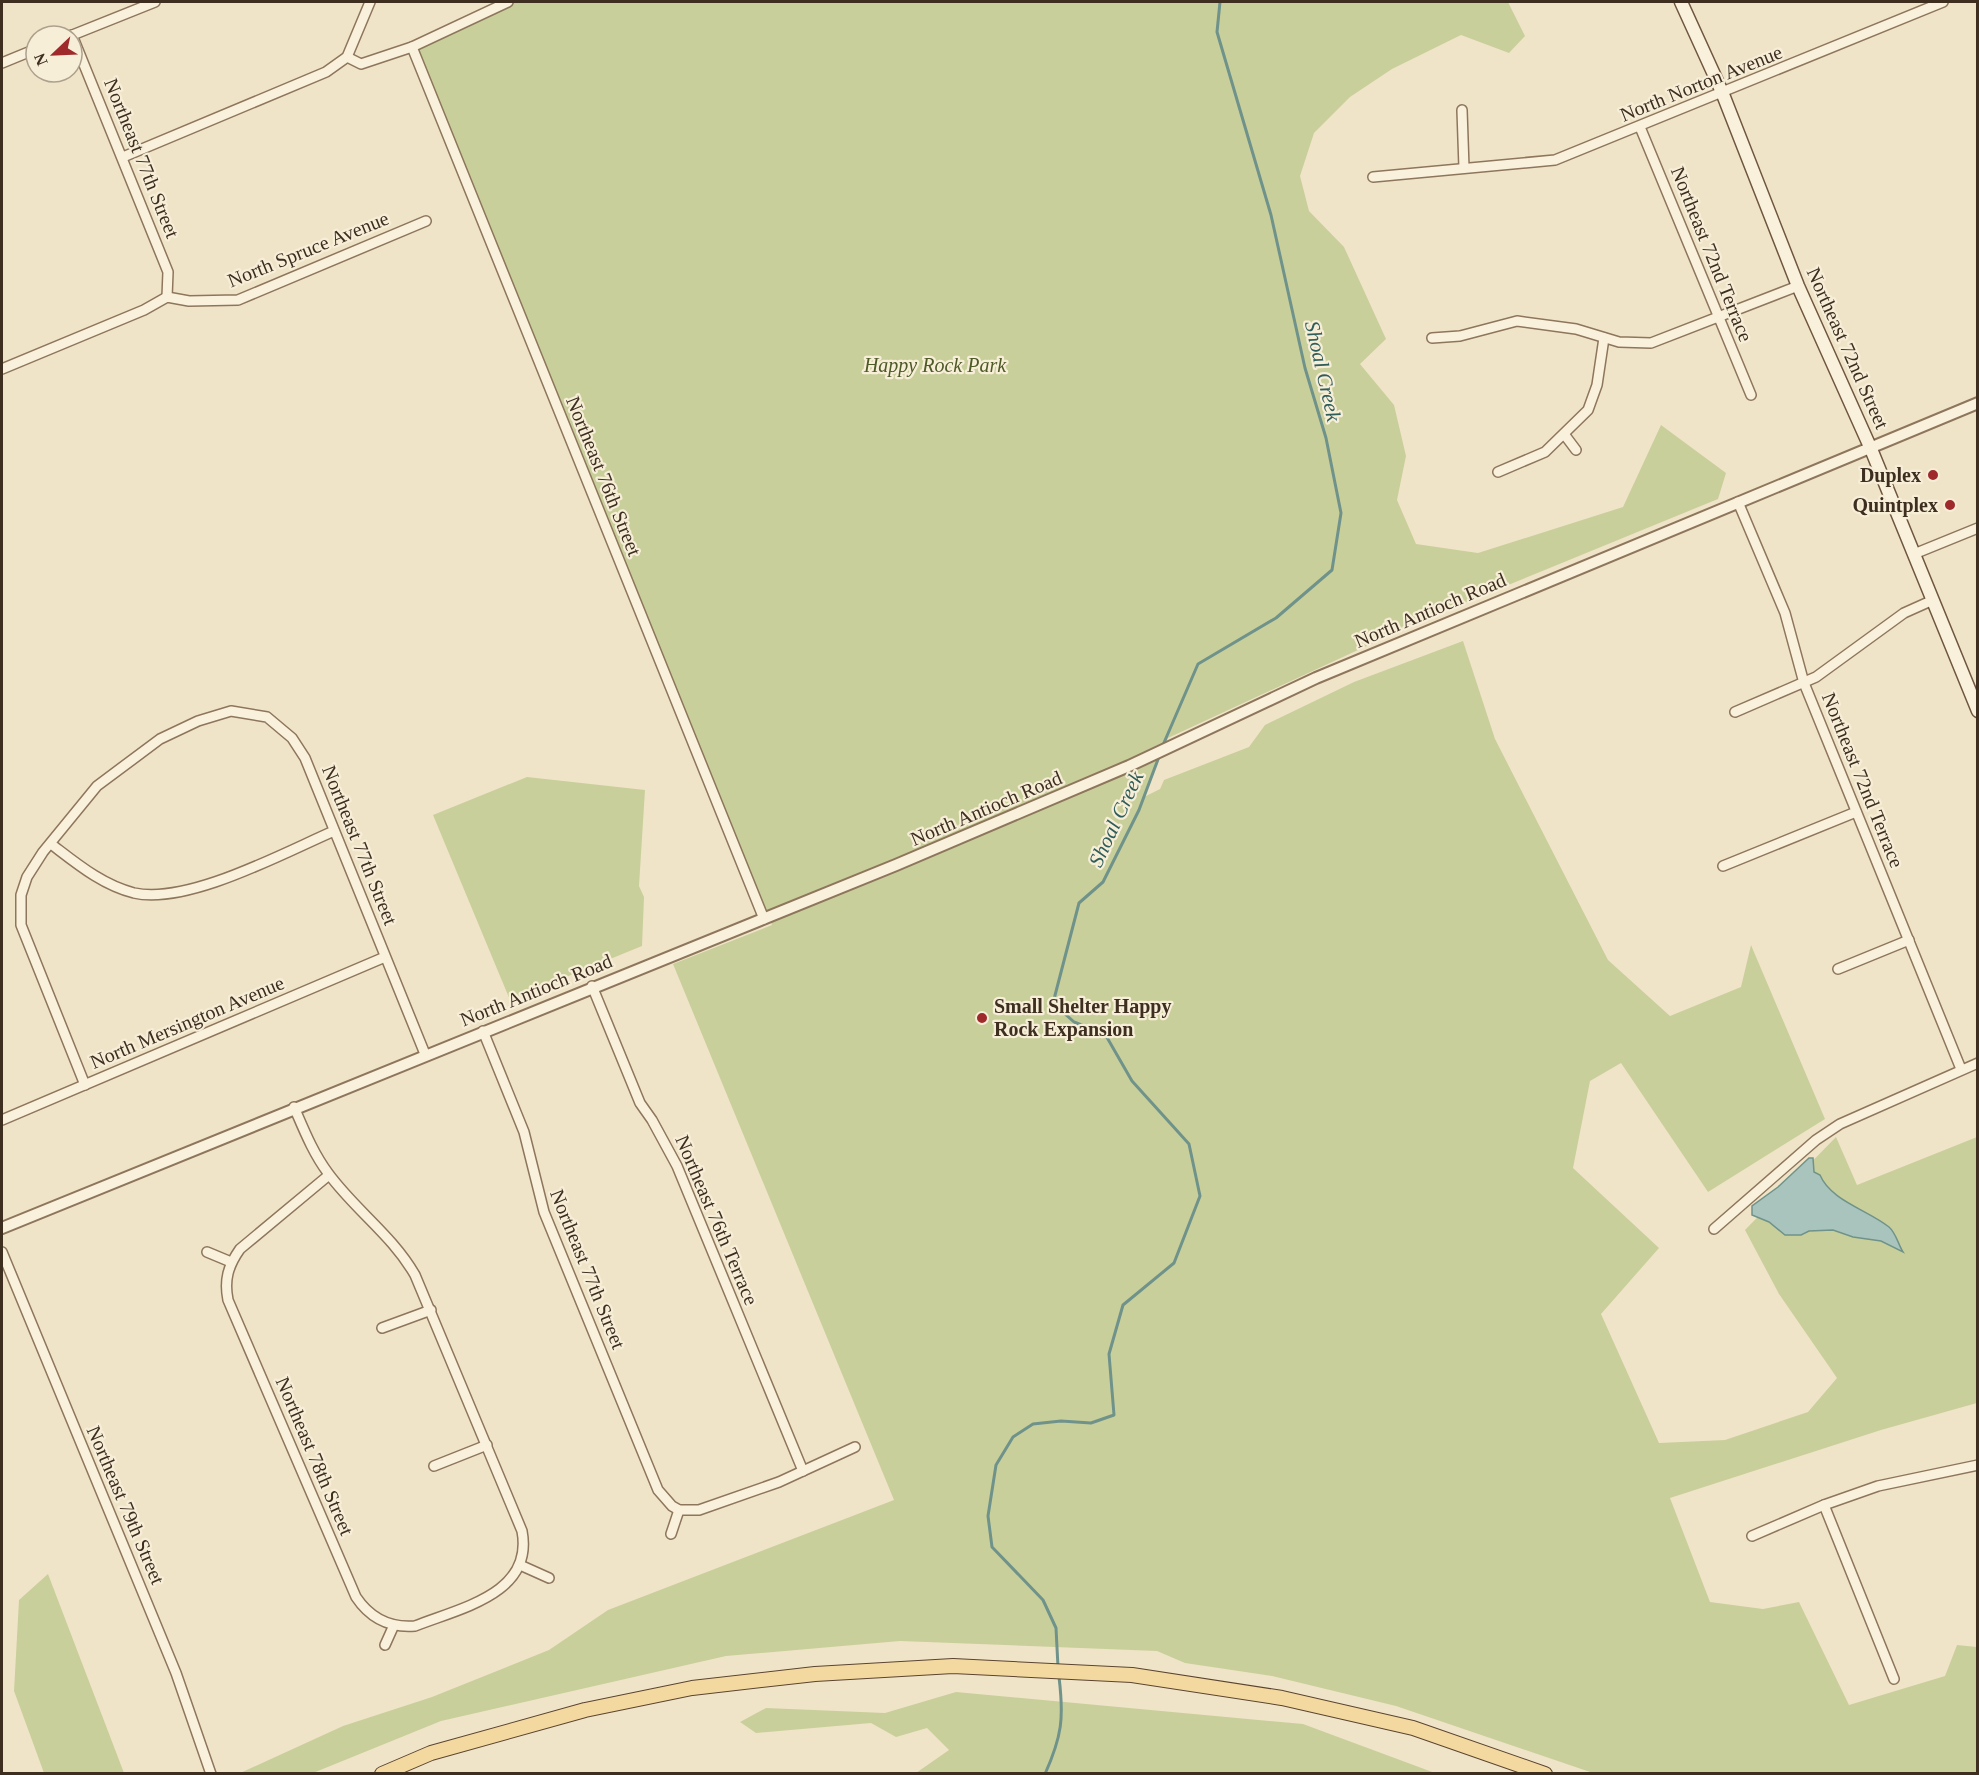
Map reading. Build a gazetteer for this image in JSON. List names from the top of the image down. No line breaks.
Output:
{"streets":{"main road":["Northeast 72nd Street"],"street":["North Norton Avenue","Northeast 77th Street","North Spruce Avenue","Northeast 72nd Terrace","Northeast 76th Street","North Antioch Road","North Mersington Avenue","Northeast 76th Terrace","Northeast 78th Street","Northeast 79th Street"]},"crossings":[["North Norton Avenue","Northeast 72nd Terrace"],["North Norton Avenue","Northeast 72nd Street"],["Northeast 77th Street","North Spruce Avenue"],["Northeast 77th Street","North Antioch Road"],["Northeast 77th Street","North Mersington Avenue"],["Northeast 72nd Terrace","North Antioch Road"],["Northeast 72nd Street","North Antioch Road"],["Northeast 76th Street","North Antioch Road"],["North Antioch Road","Northeast 76th Terrace"]],"water":["Shoal Creek"],"parks":["Happy Rock Park"],"places":["Duplex","Quintplex","Small Shelter Happy Rock Expansion"],"north":"bottom left"}
